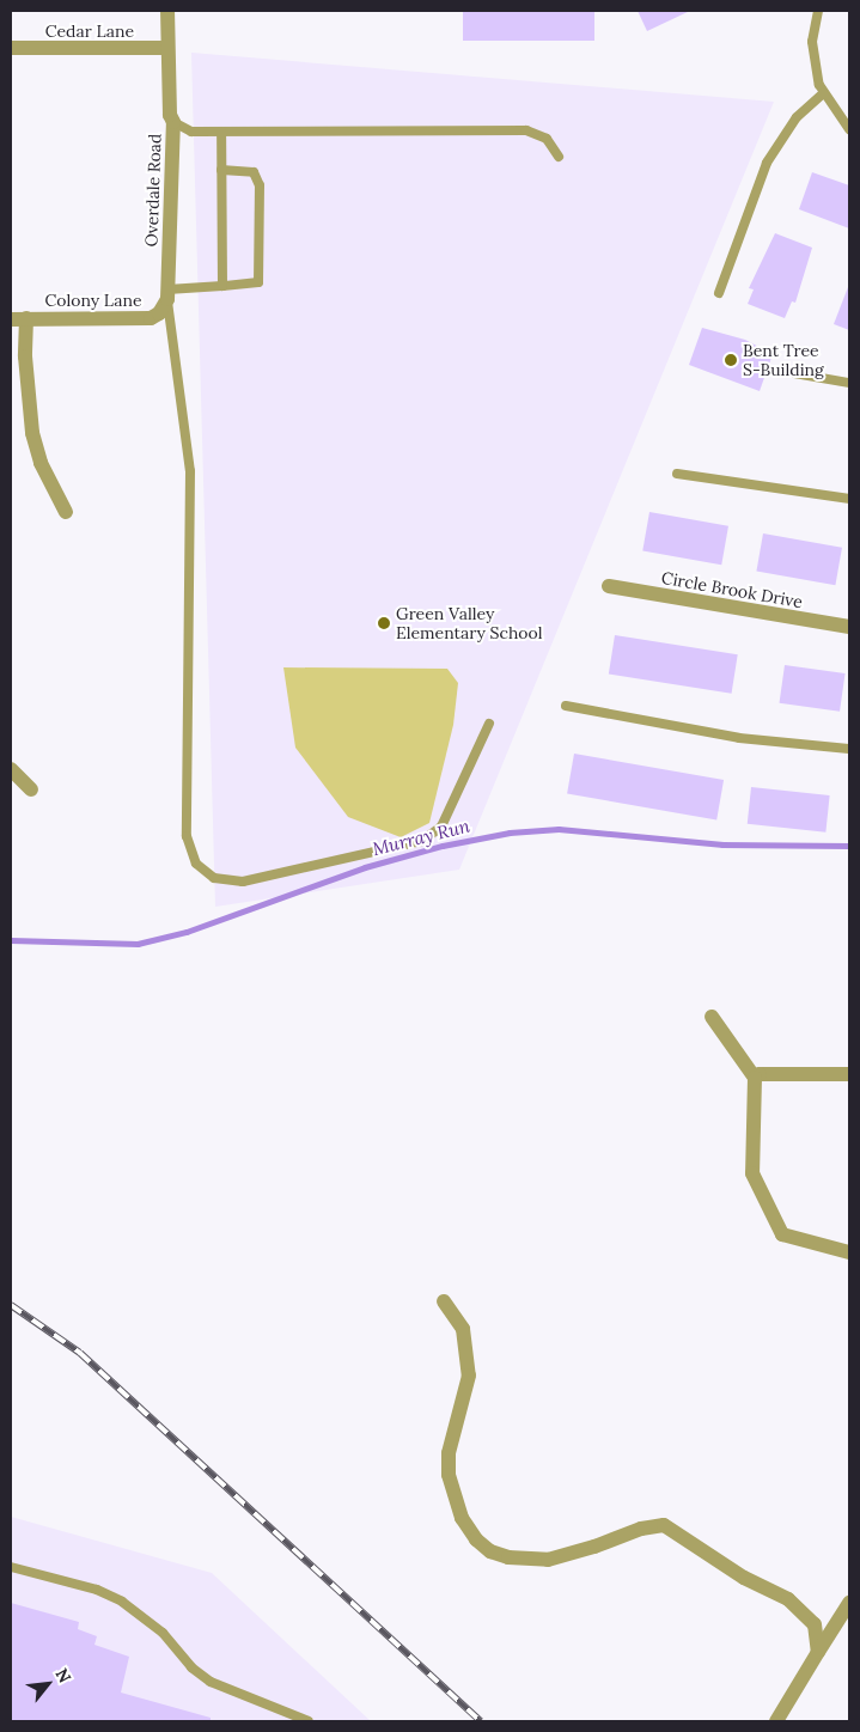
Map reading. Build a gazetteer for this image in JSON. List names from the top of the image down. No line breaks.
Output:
{"streets":{"street":["Cedar Lane","Overdale Road","Colony Lane","Circle Brook Drive"]},"crossings":[["Cedar Lane","Overdale Road"],["Overdale Road","Colony Lane"]],"water":["Murray Run"],"places":["Bent Tree S-Building","Green Valley Elementary School"],"north":"top right"}
